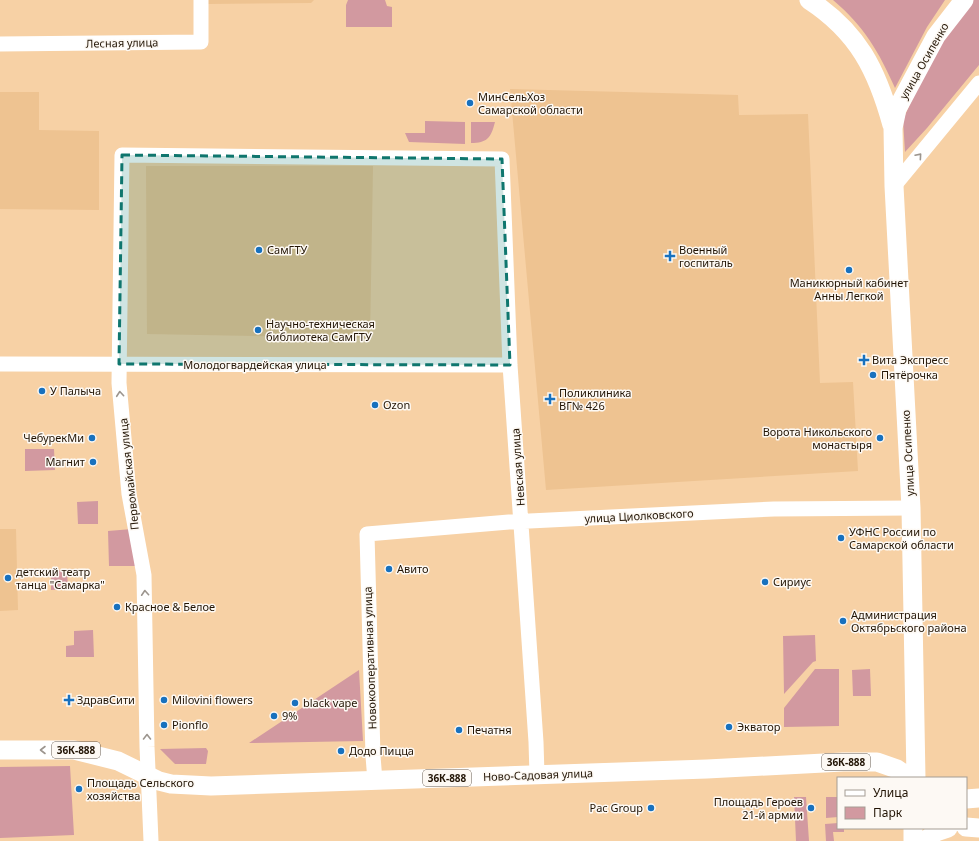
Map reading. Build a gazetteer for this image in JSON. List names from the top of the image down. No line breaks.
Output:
{"streets":{"main road":["улица Осипенко","36К-888","Ново-Садовая улица"],"street":["Лесная улица","Молодогвардейская улица","Невская улица","Первомайская улица","улица Циолковского","Новокооперативная улица"]},"crossings":[["улица Осипенко","улица Циолковского"],["Молодогвардейская улица","Невская улица"],["Молодогвардейская улица","Первомайская улица"],["Невская улица","Первомайская улица"],["Невская улица","улица Циолковского"],["Невская улица","Ново-Садовая улица"],["Первомайская улица","Ново-Садовая улица"],["улица Циолковского","Новокооперативная улица"],["Новокооперативная улица","Ново-Садовая улица"]],"one_way":["Первомайская улица"],"places":{"other":["МинСельХоз Самарской области","СамГТУ","Маникюрный кабинет Анны Легкой","Научно-техническая библиотека СамГТУ","Пятёрочка","У Палыча","Ozon","ЧебурекМи","Ворота Никольского монастыря","Магнит","УФНС России по Самарской области","Авито","детский театр танца \"Самарка\"","Сириус","Красное & Белое","Администрация Октябрьского района","Milovini flowers","black vape","9%","Pionflo","Экватор","Печатня","Додо Пицца","Площадь Сельского хозяйства","Pac Group","Площадь Героев 21-й армии"],"health":["Военный госпиталь","Вита Экспресс","Поликлиника ВГ№ 426","ЗдравСити"]},"legend":["Улица","Парк"]}
